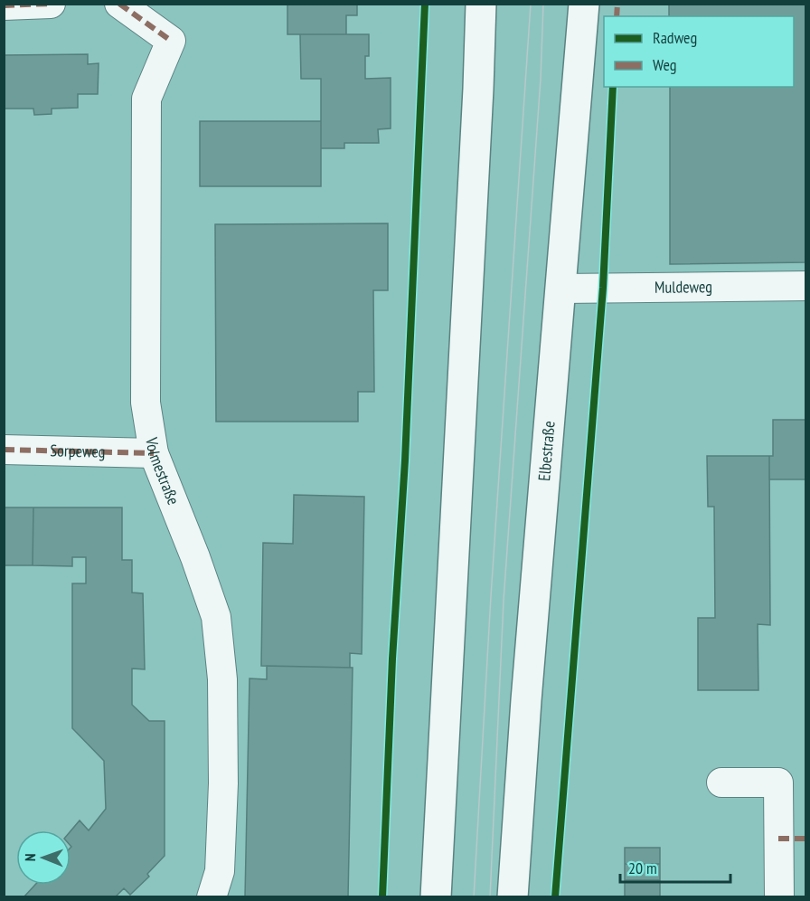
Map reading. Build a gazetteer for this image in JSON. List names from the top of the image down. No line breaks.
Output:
{"streets":{"street":["Muldeweg","Elbestraße","Sorpeweg","Volmestraße"]},"crossings":[["Muldeweg","Elbestraße"],["Sorpeweg","Volmestraße"]],"legend":["Radweg","Weg"],"scale_bar":"20 m","north":"left"}
